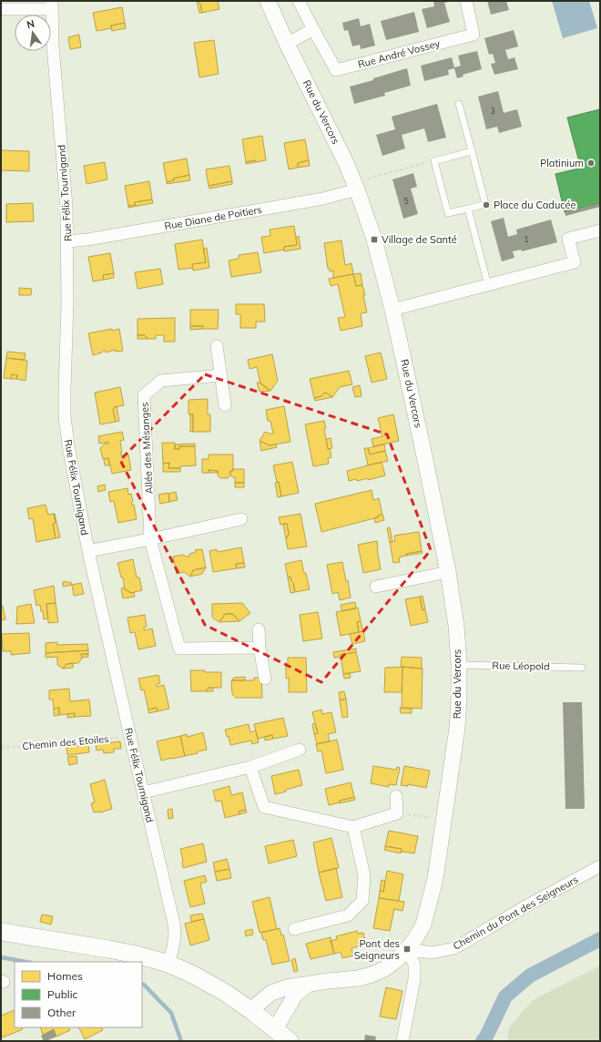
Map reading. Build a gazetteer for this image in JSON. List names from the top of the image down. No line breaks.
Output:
{"streets":{"street":["Rue André Vossey","Rue du Vercors","Rue Félix Tournigand","Rue Diane de Poitiers","Allée des Mésanges","Chemin du Pont des Seigneurs"],"lane":["Rue Léopold"],"path":["Chemin des Etoiles"]},"crossings":[["Rue du Vercors","Rue Diane de Poitiers"],["Rue du Vercors","Rue Léopold"],["Rue du Vercors","Chemin du Pont des Seigneurs"],["Rue Félix Tournigand","Rue Diane de Poitiers"],["Rue Félix Tournigand","Chemin des Etoiles"]],"places":{"other":["Platinium","Place du Caducée"],"transit":["Village de Santé","Pont des Seigneurs"]},"house_numbers":["3","5","1"],"legend":["Homes","Public","Other"],"north":"top"}
